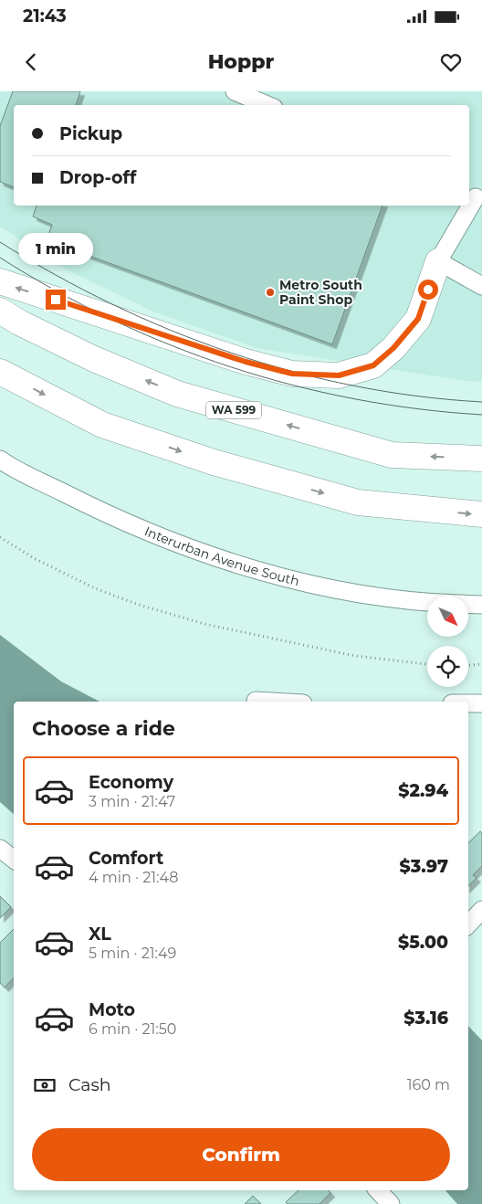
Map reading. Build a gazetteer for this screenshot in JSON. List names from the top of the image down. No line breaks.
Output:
{"streets":{"highway":["WA 599"],"street":["Interurban Avenue South"]},"places":["Metro South Paint Shop"],"north":"bottom right","page":{"status":"21:43","header":"Hoppr","banner":["Pickup","Drop-off"],"bubble":"1 min","heading":"Choose a ride","list":[{"name":"Economy","note":"3 min · 21:47","value":"$2.94"},{"name":"Comfort","note":"4 min · 21:48","value":"$3.97"},{"name":"XL","note":"5 min · 21:49","value":"$5.00"},{"name":"Moto","note":"6 min · 21:50","value":"$3.16"}],"pay":["Cash","160 m"],"buttons":"Confirm"}}
